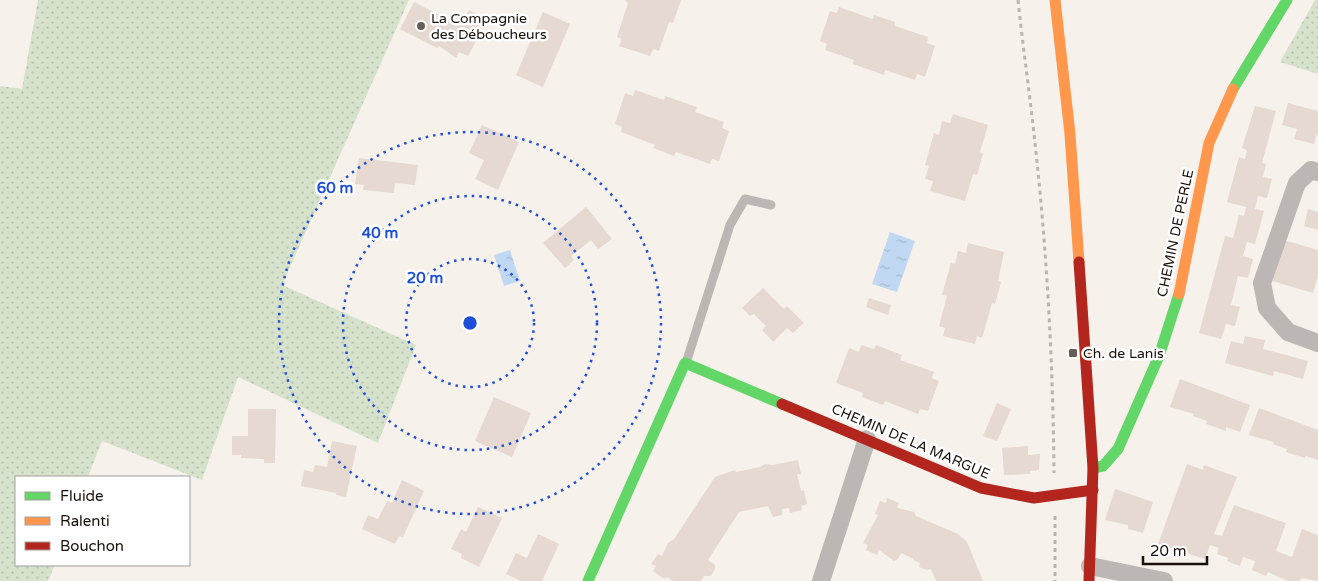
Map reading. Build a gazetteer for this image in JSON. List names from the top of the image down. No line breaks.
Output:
{"streets":{"street":["CHEMIN DE PERLE","CHEMIN DE LA MARGUE"]},"places":{"other":["La Compagnie des Déboucheurs"],"transit":["Ch. de Lanis"]},"legend":["Fluide","Ralenti","Bouchon"],"scale_bar":"20 m","rings":["60 m","40 m","20 m"]}
